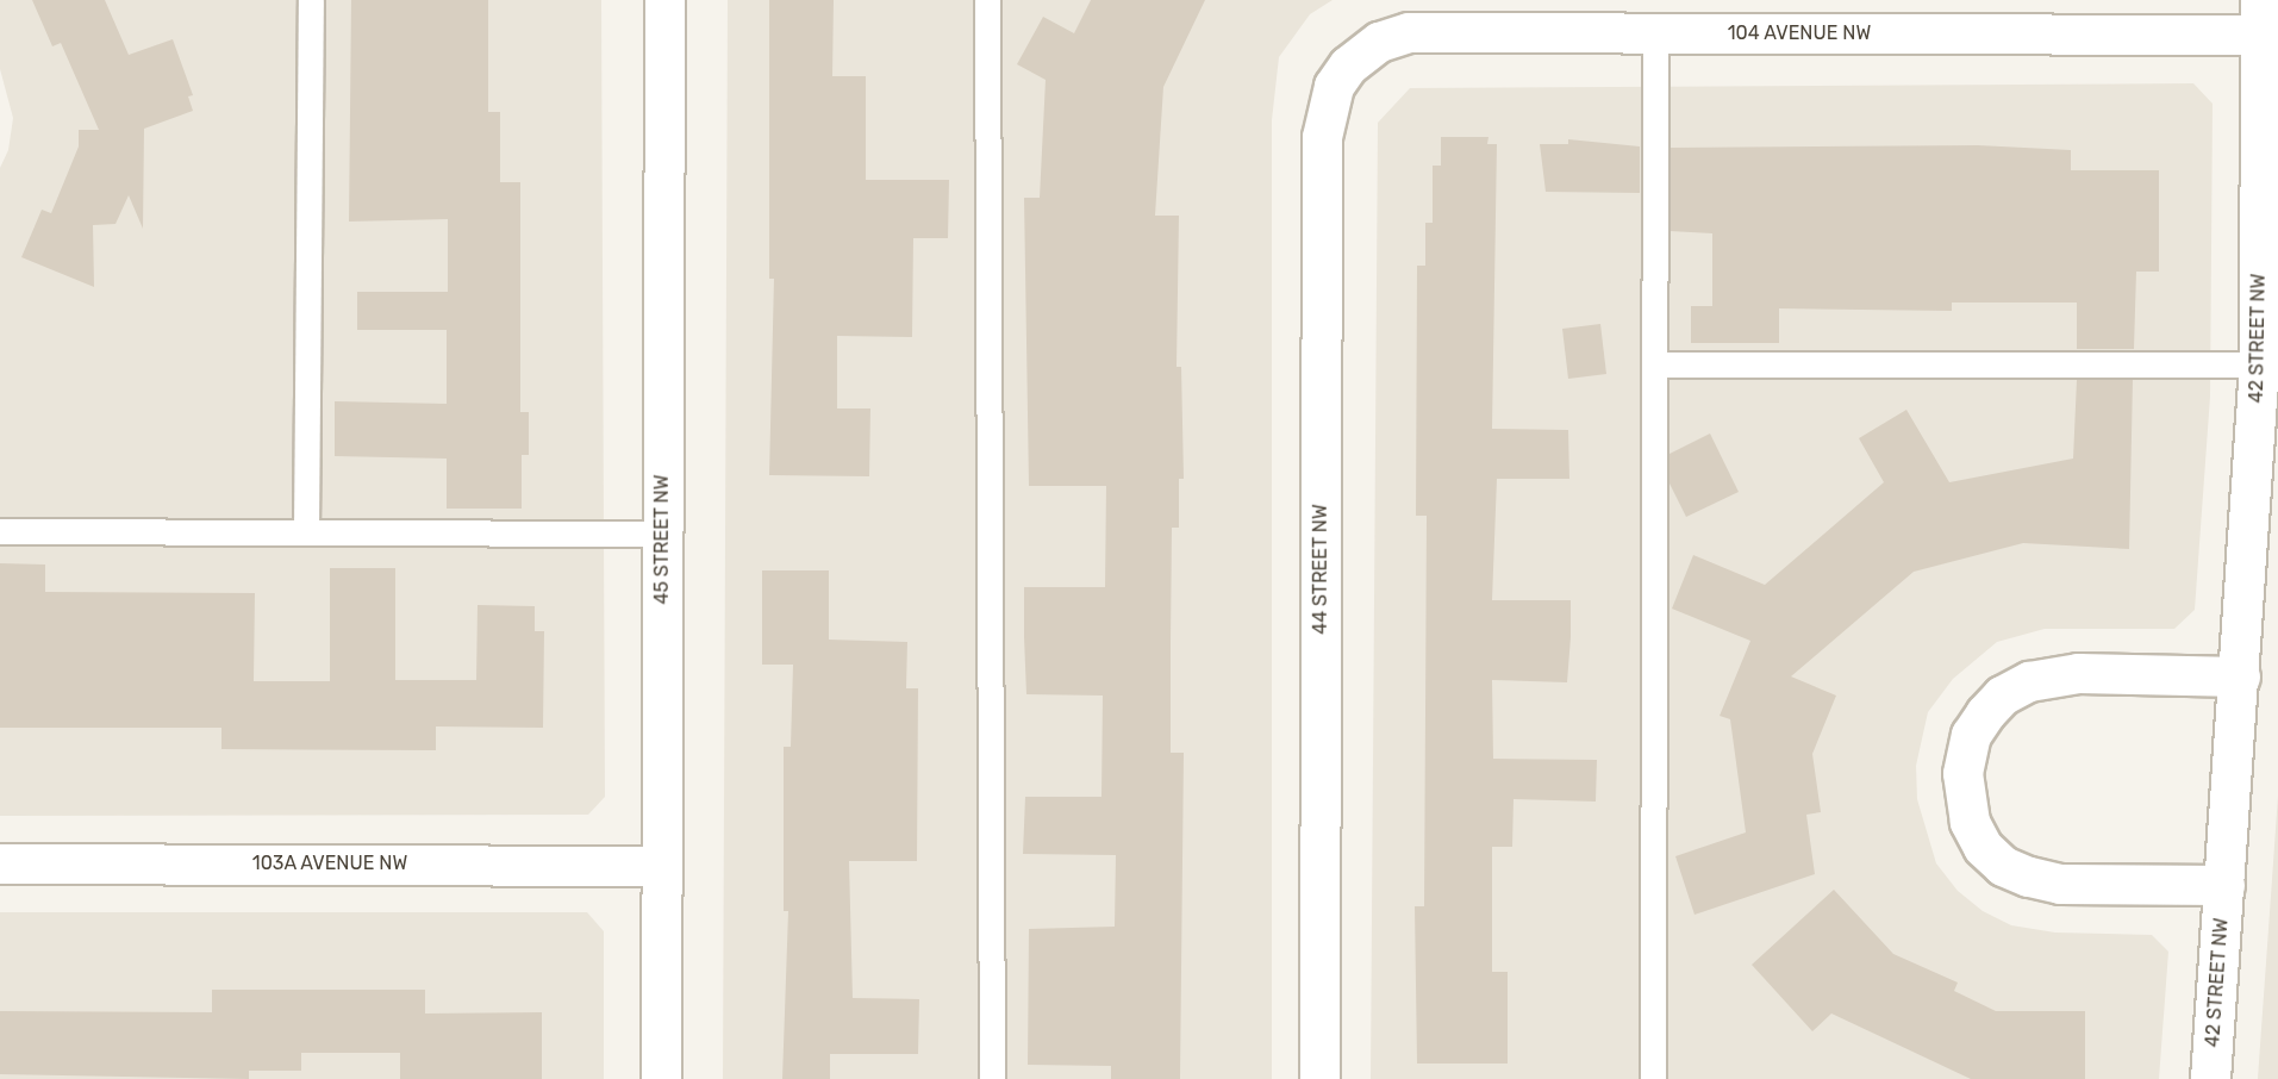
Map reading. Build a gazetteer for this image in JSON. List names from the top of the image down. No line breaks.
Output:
{"streets":{"street":["104 AVENUE NW","42 STREET NW","45 STREET NW","44 STREET NW","103A AVENUE NW"]},"crossings":[["104 AVENUE NW","42 STREET NW"],["104 AVENUE NW","44 STREET NW"],["45 STREET NW","103A AVENUE NW"]]}
